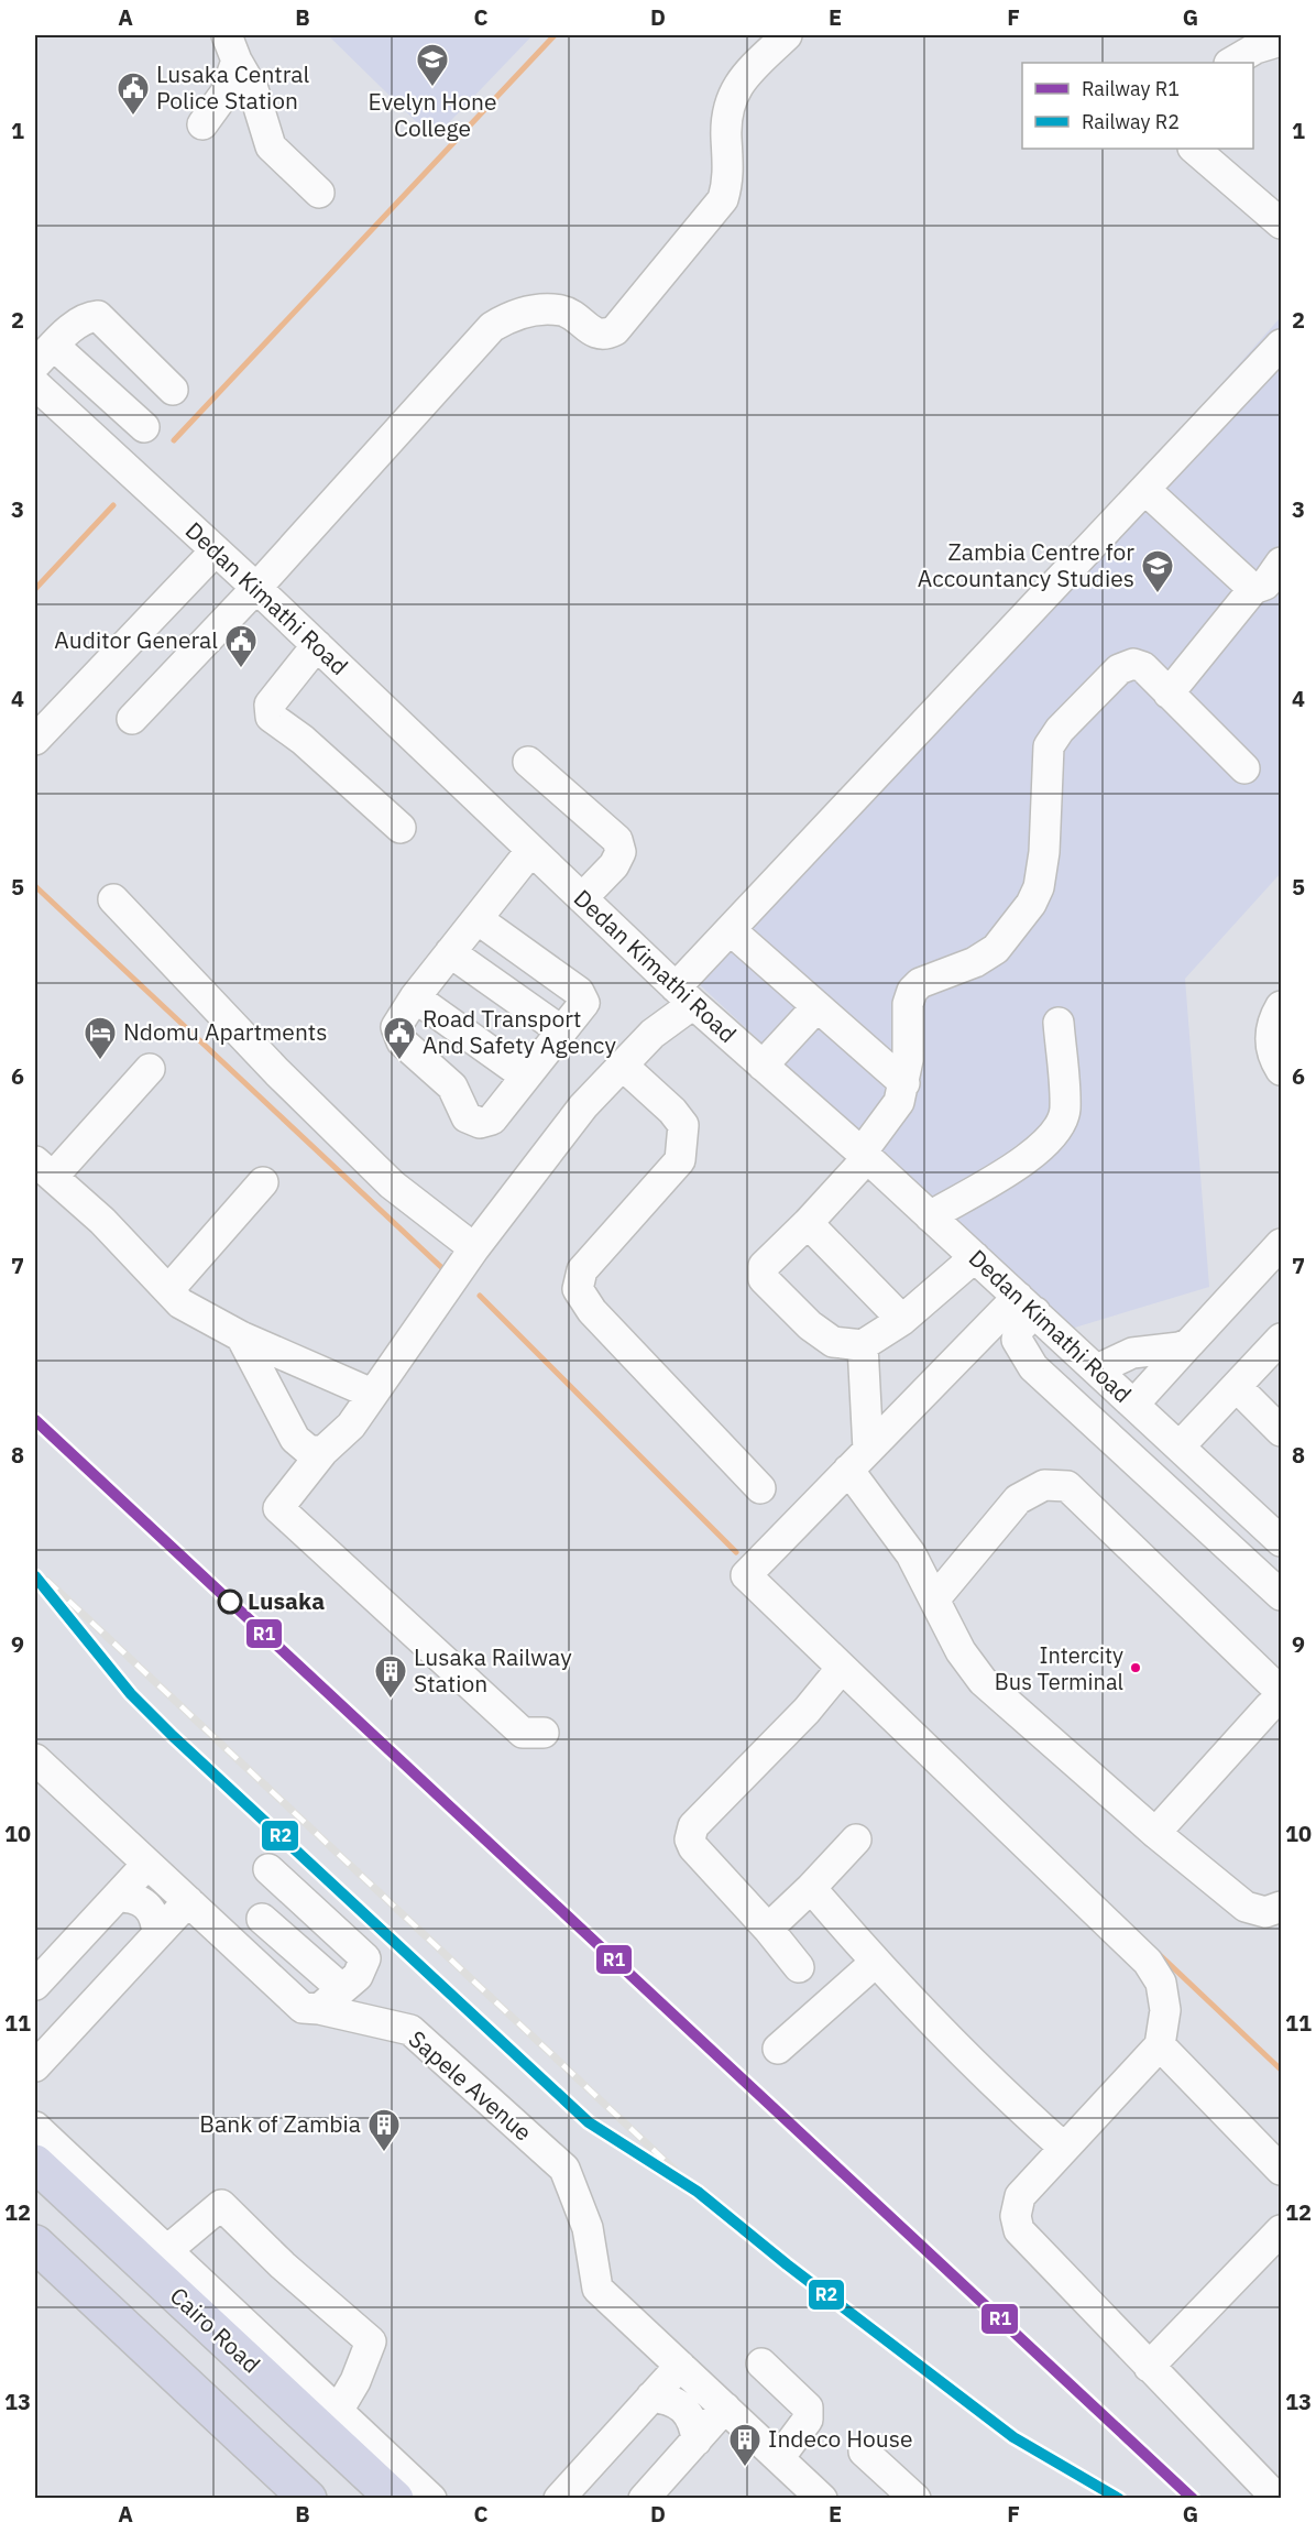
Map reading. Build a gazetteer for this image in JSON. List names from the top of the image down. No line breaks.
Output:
{"streets":{"main road":["Cairo Road"],"street":["Dedan Kimathi Road","Sapele Avenue"]},"places":{"school or university":["Evelyn Hone College","Zambia Centre for Accountancy Studies"],"public building":["Lusaka Central Police Station","Auditor General","Road Transport And Safety Agency"],"hotel":["Ndomu Apartments"],"other":["Lusaka","Intercity Bus Terminal"],"building":["Lusaka Railway Station","Bank of Zambia","Indeco House"]},"lines":["rail line R1","rail line R2"],"legend":["Railway R1","Railway R2"],"grid":{"columns":["A","B","C","D","E","F","G"],"rows":["1","2","3","4","5","6","7","8","9","10","11","12","13"]}}
